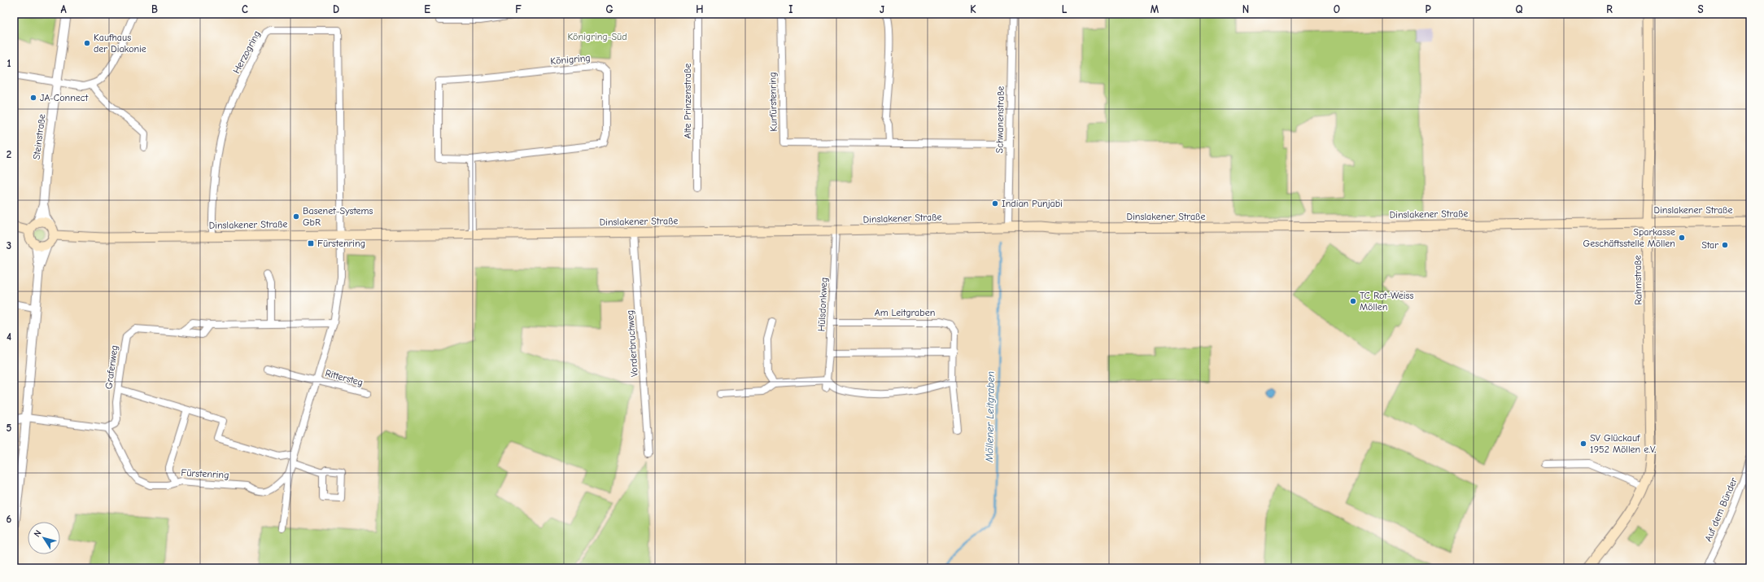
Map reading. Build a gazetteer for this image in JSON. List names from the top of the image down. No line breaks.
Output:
{"streets":{"main road":["Dinslakener Straße","Rahmstraße"],"street":["Herzogring","Königring","Alte Prinzenstraße","Kurfürstenring","Schwanenstraße","Steinstraße","Hülsdonkweg","Am Leitgraben","Vorderbruchweg","Grafenweg","Rittersteg","Fürstenring","Auf dem Bünder"]},"crossings":[["Herzogring","Dinslakener Straße"],["Kurfürstenring","Schwanenstraße"],["Schwanenstraße","Dinslakener Straße"],["Steinstraße","Dinslakener Straße"],["Dinslakener Straße","Rahmstraße"],["Dinslakener Straße","Hülsdonkweg"],["Dinslakener Straße","Vorderbruchweg"],["Hülsdonkweg","Am Leitgraben"],["Grafenweg","Fürstenring"]],"water":["Möllener Leitgraben"],"parks":["Königring-Süd"],"places":{"other":["Kaufhaus der Diakonie","JA-Connect","Indian Punjabi","Basenet-Systems GbR","Sparkasse Geschäftsstelle Möllen","Star","TC Rot-Weiss Möllen","SV Glückauf 1952 Möllen e.V."],"transit":["Fürstenring"]},"north":"top left","grid":{"columns":["A","B","C","D","E","F","G","H","I","J","K","L","M","N","O","P","Q","R","S"],"rows":["1","2","3","4","5","6"]}}
